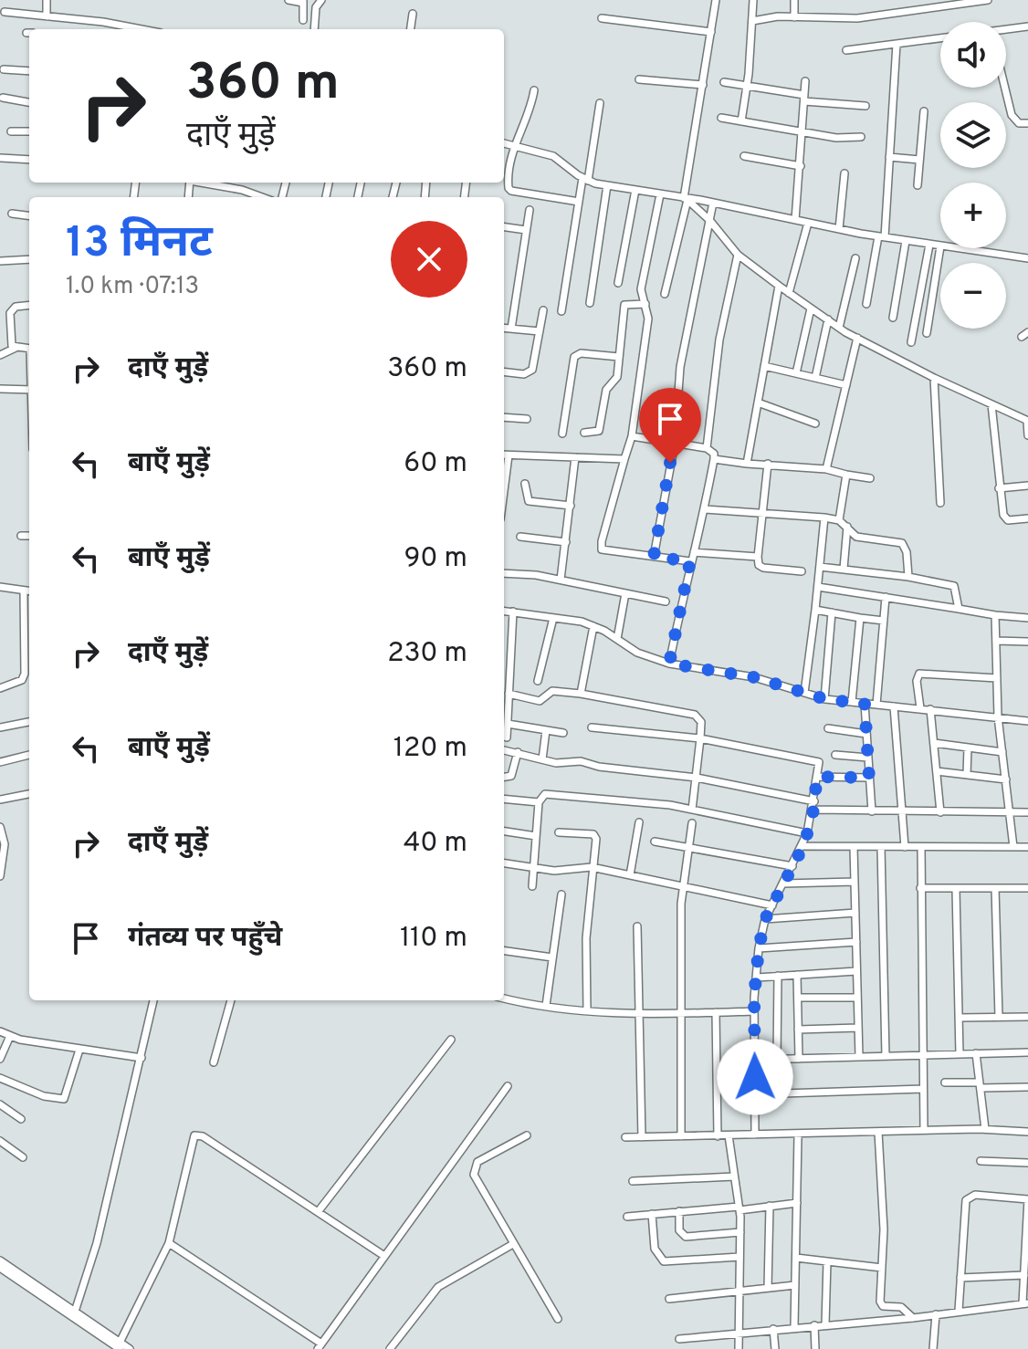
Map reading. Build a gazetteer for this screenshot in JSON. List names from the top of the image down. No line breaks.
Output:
{"page":{"map_buttons":["+","−"],"turn":["360 m","दाएँ मुड़ें"],"heading":["13 मिनट","1.0 km · 07:13"],"list":[{"name":"दाएँ मुड़ें","value":"360 m"},{"name":"बाएँ मुड़ें","value":"60 m"},{"name":"बाएँ मुड़ें","value":"90 m"},{"name":"दाएँ मुड़ें","value":"230 m"},{"name":"बाएँ मुड़ें","value":"120 m"},{"name":"दाएँ मुड़ें","value":"40 m"},{"name":"गंतव्य पर पहुँचे","value":"110 m"}]}}
